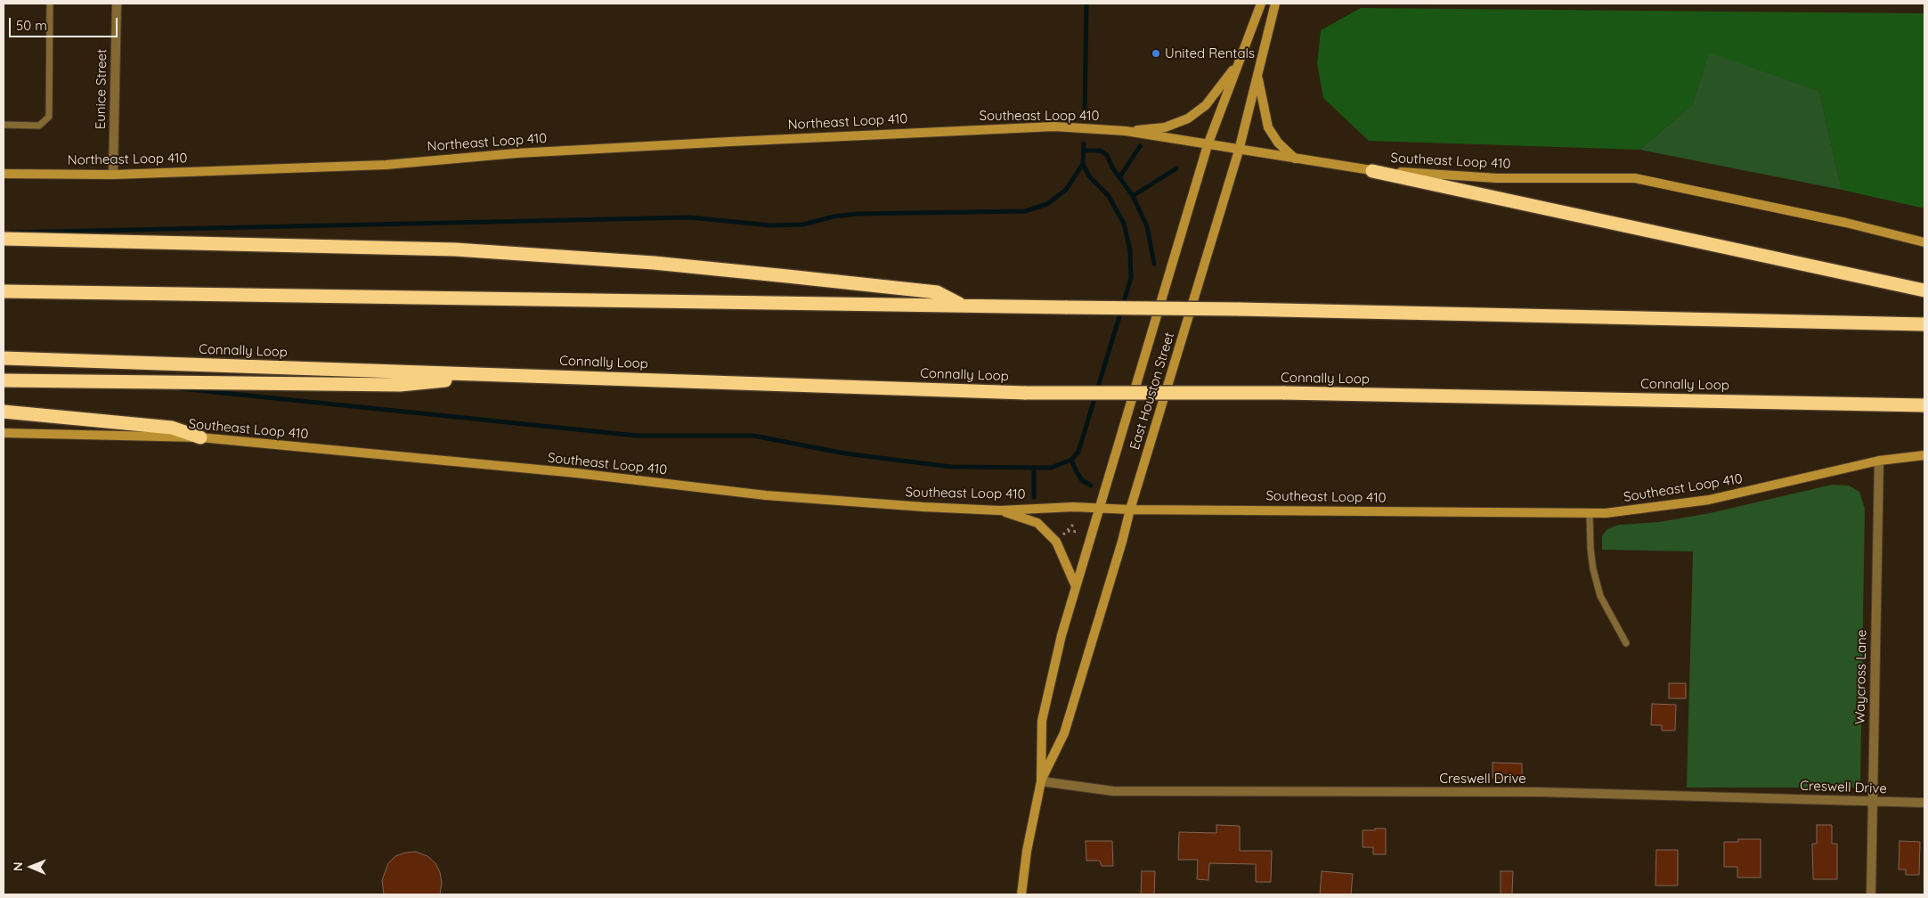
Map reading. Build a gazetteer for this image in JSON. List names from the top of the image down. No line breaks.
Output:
{"streets":{"highway":["Connally Loop"],"main road":["Southeast Loop 410","Northeast Loop 410","East Houston Street"],"street":["Eunice Street","Waycross Lane","Creswell Drive"]},"crossings":[["Eunice Street","Northeast Loop 410"],["Southeast Loop 410","Northeast Loop 410"],["Southeast Loop 410","East Houston Street"],["Southeast Loop 410","Waycross Lane"],["East Houston Street","Creswell Drive"],["Waycross Lane","Creswell Drive"]],"places":["United Rentals"],"scale_bar":"50 m","north":"left"}
